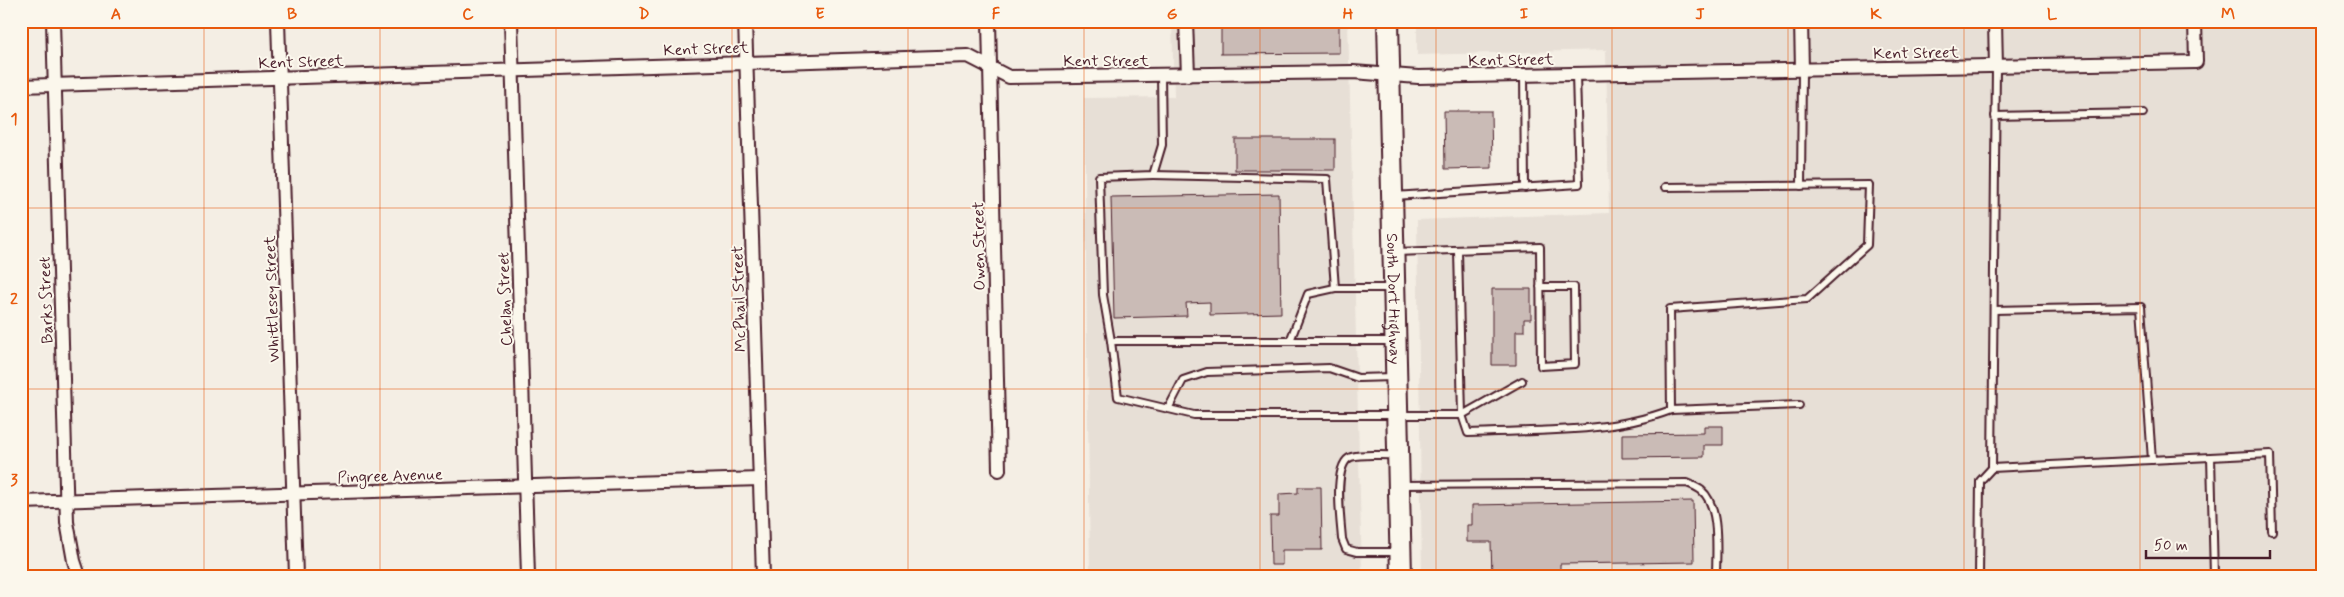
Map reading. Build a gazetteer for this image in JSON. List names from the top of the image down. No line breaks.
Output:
{"streets":{"main road":["South Dort Highway"],"street":["Kent Street","Owen Street","Whittlesey Street","Chelan Street","McPhail Street","Barks Street","Pingree Avenue"]},"crossings":[["Kent Street","Owen Street"],["Kent Street","Whittlesey Street"],["Kent Street","Chelan Street"],["Kent Street","McPhail Street"],["Kent Street","South Dort Highway"],["Kent Street","Barks Street"],["Whittlesey Street","Pingree Avenue"],["Chelan Street","Pingree Avenue"],["McPhail Street","Pingree Avenue"],["Barks Street","Pingree Avenue"]],"scale_bar":"50 m","grid":{"columns":["A","B","C","D","E","F","G","H","I","J","K","L","M"],"rows":["1","2","3"]}}
